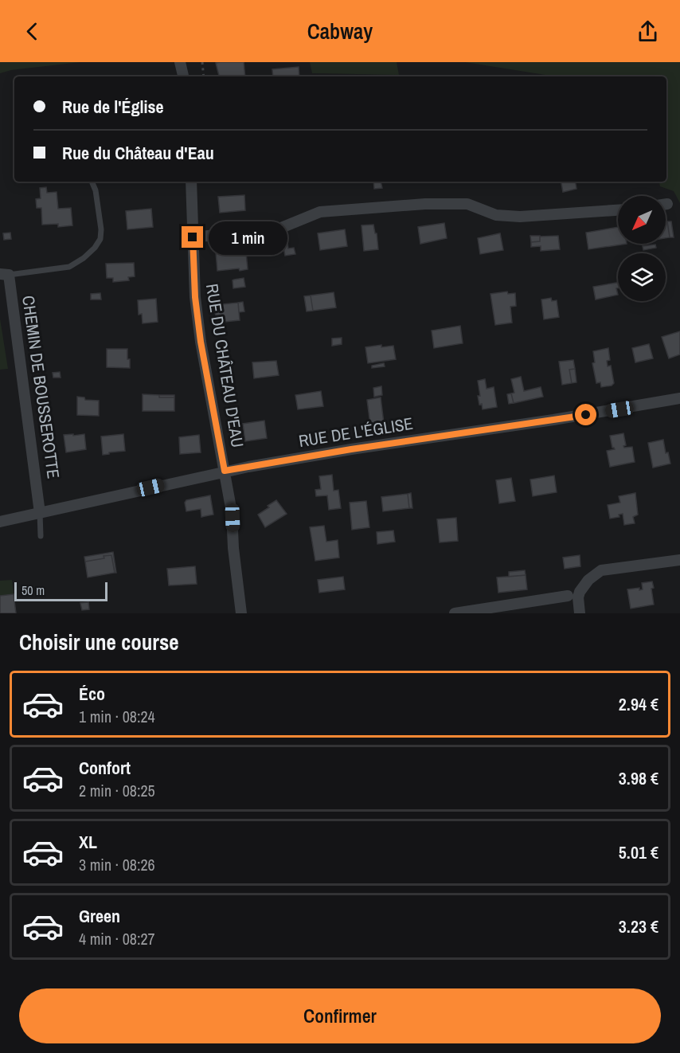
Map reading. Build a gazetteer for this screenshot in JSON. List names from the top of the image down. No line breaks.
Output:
{"streets":{"street":["RUE DU CHÂTEAU D'EAU","CHEMIN DE BOUSSEROTTE","RUE DE L'ÉGLISE"]},"crossings":[["RUE DU CHÂTEAU D'EAU","RUE DE L'ÉGLISE"],["CHEMIN DE BOUSSEROTTE","RUE DE L'ÉGLISE"]],"scale_bar":"50 m","north":"bottom left","page":{"header":"Cabway","banner":["Rue de l'Église","Rue du Château d'Eau"],"bubble":"1 min","scale":"50 m","heading":"Choisir une course","list":[{"name":"Éco","note":"1 min · 08:24","value":"2.94 €"},{"name":"Confort","note":"2 min · 08:25","value":"3.98 €"},{"name":"XL","note":"3 min · 08:26","value":"5.01 €"},{"name":"Green","note":"4 min · 08:27","value":"3.23 €"}],"buttons":"Confirmer"}}
